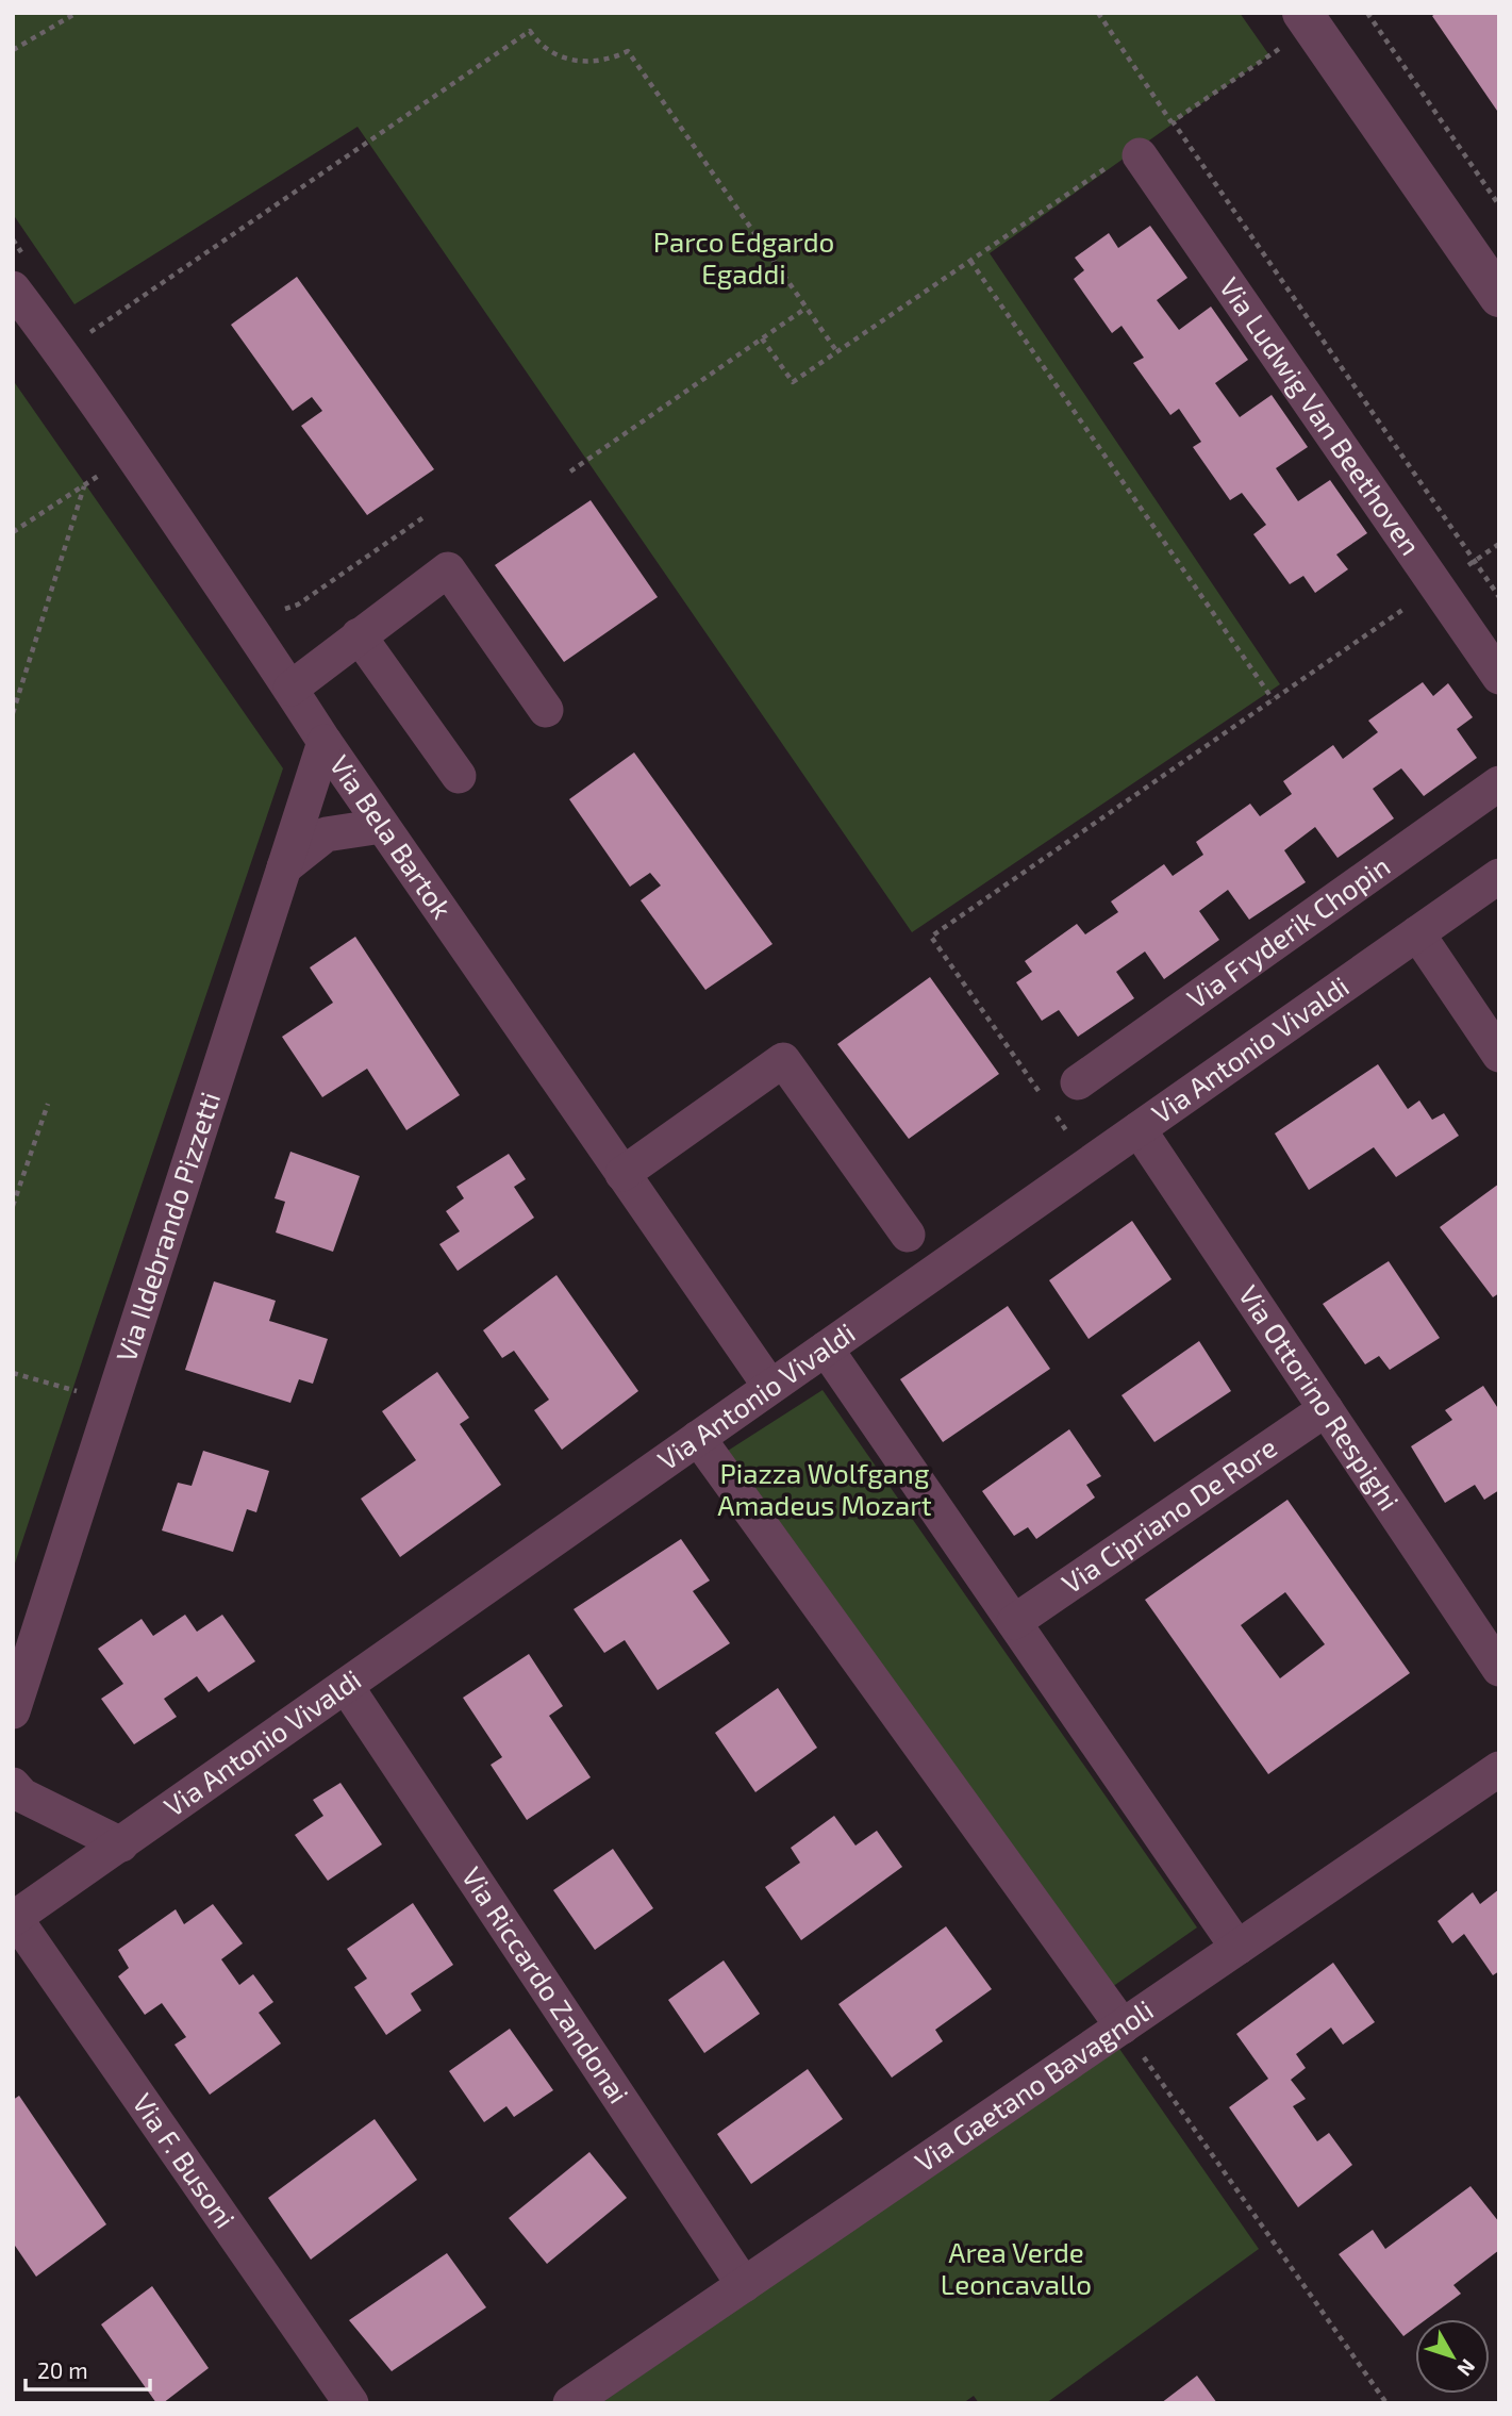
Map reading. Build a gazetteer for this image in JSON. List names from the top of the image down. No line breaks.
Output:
{"streets":{"street":["Via Ludwig Van Beethoven","Via Bela Bartok","Via Fryderik Chopin","Via Antonio Vivaldi","Via Ildebrando Pizzetti","Via Ottorino Respighi","Via Cipriano De Rore","Via Riccardo Zandonai","Via Gaetano Bavagnoli","Via F. Busoni"]},"crossings":[["Via Bela Bartok","Via Antonio Vivaldi"],["Via Bela Bartok","Via Ildebrando Pizzetti"],["Via Antonio Vivaldi","Via Ottorino Respighi"],["Via Antonio Vivaldi","Via Riccardo Zandonai"],["Via Antonio Vivaldi","Via F. Busoni"],["Via Ottorino Respighi","Via Cipriano De Rore"],["Via Riccardo Zandonai","Via Gaetano Bavagnoli"]],"parks":["Parco Edgardo Egaddi","Piazza Wolfgang Amadeus Mozart","Area Verde Leoncavallo"],"scale_bar":"20 m","north":"bottom right"}
